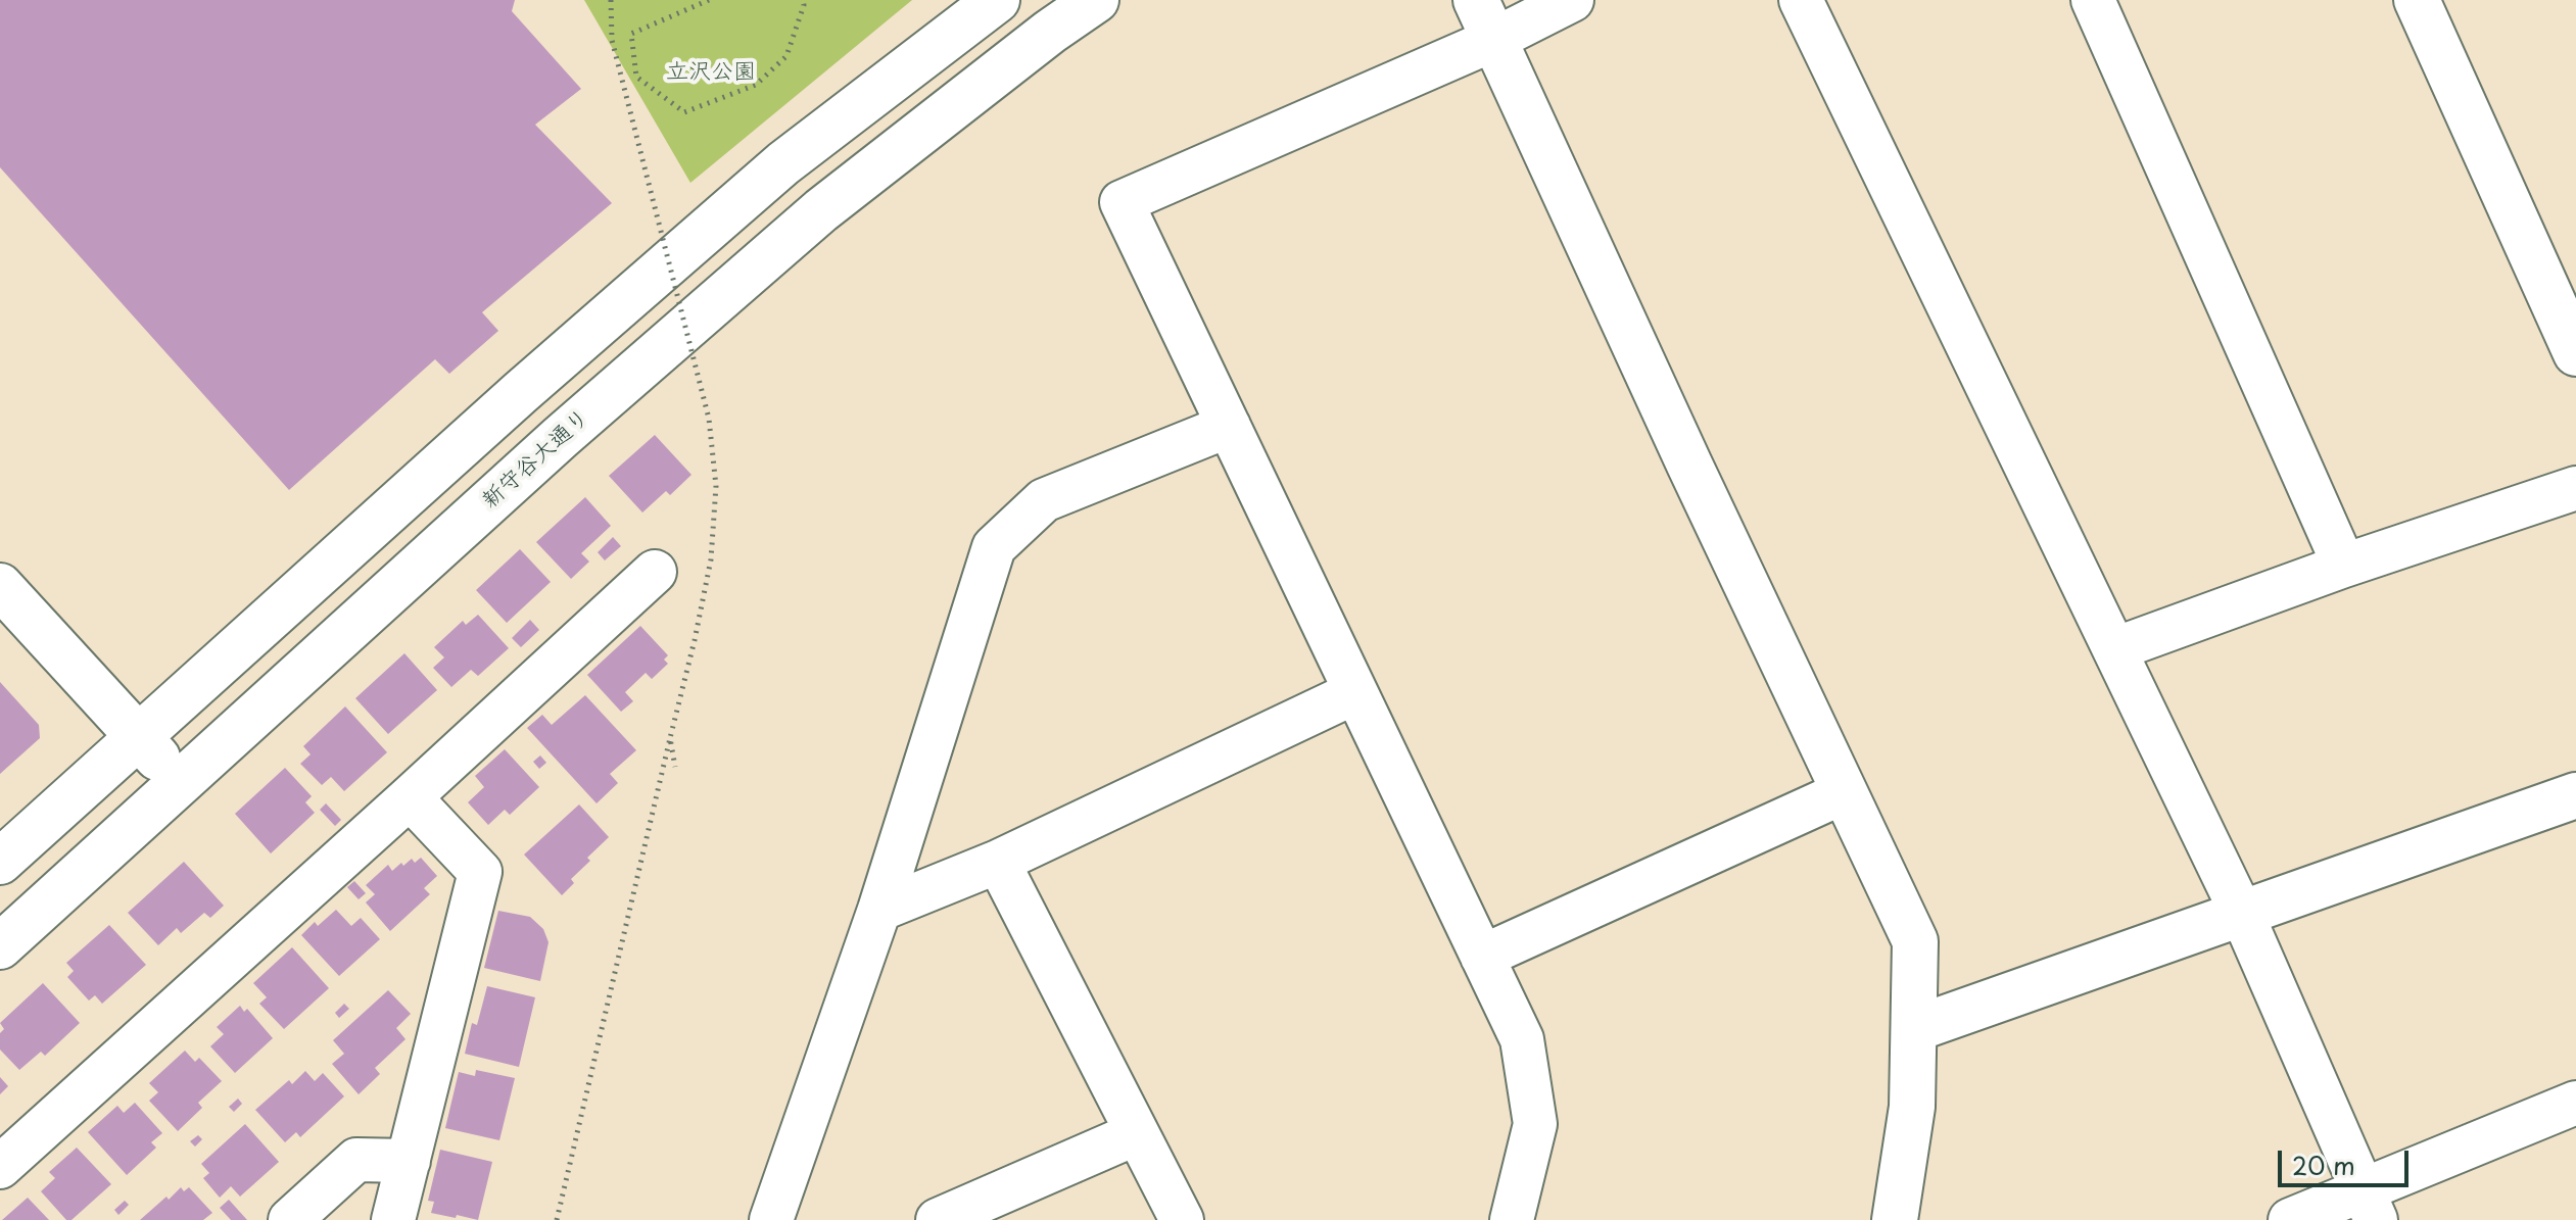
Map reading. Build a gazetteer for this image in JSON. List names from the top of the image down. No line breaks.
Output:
{"streets":{"street":["新守谷大通り"]},"parks":["立沢公園"],"scale_bar":"20 m"}
